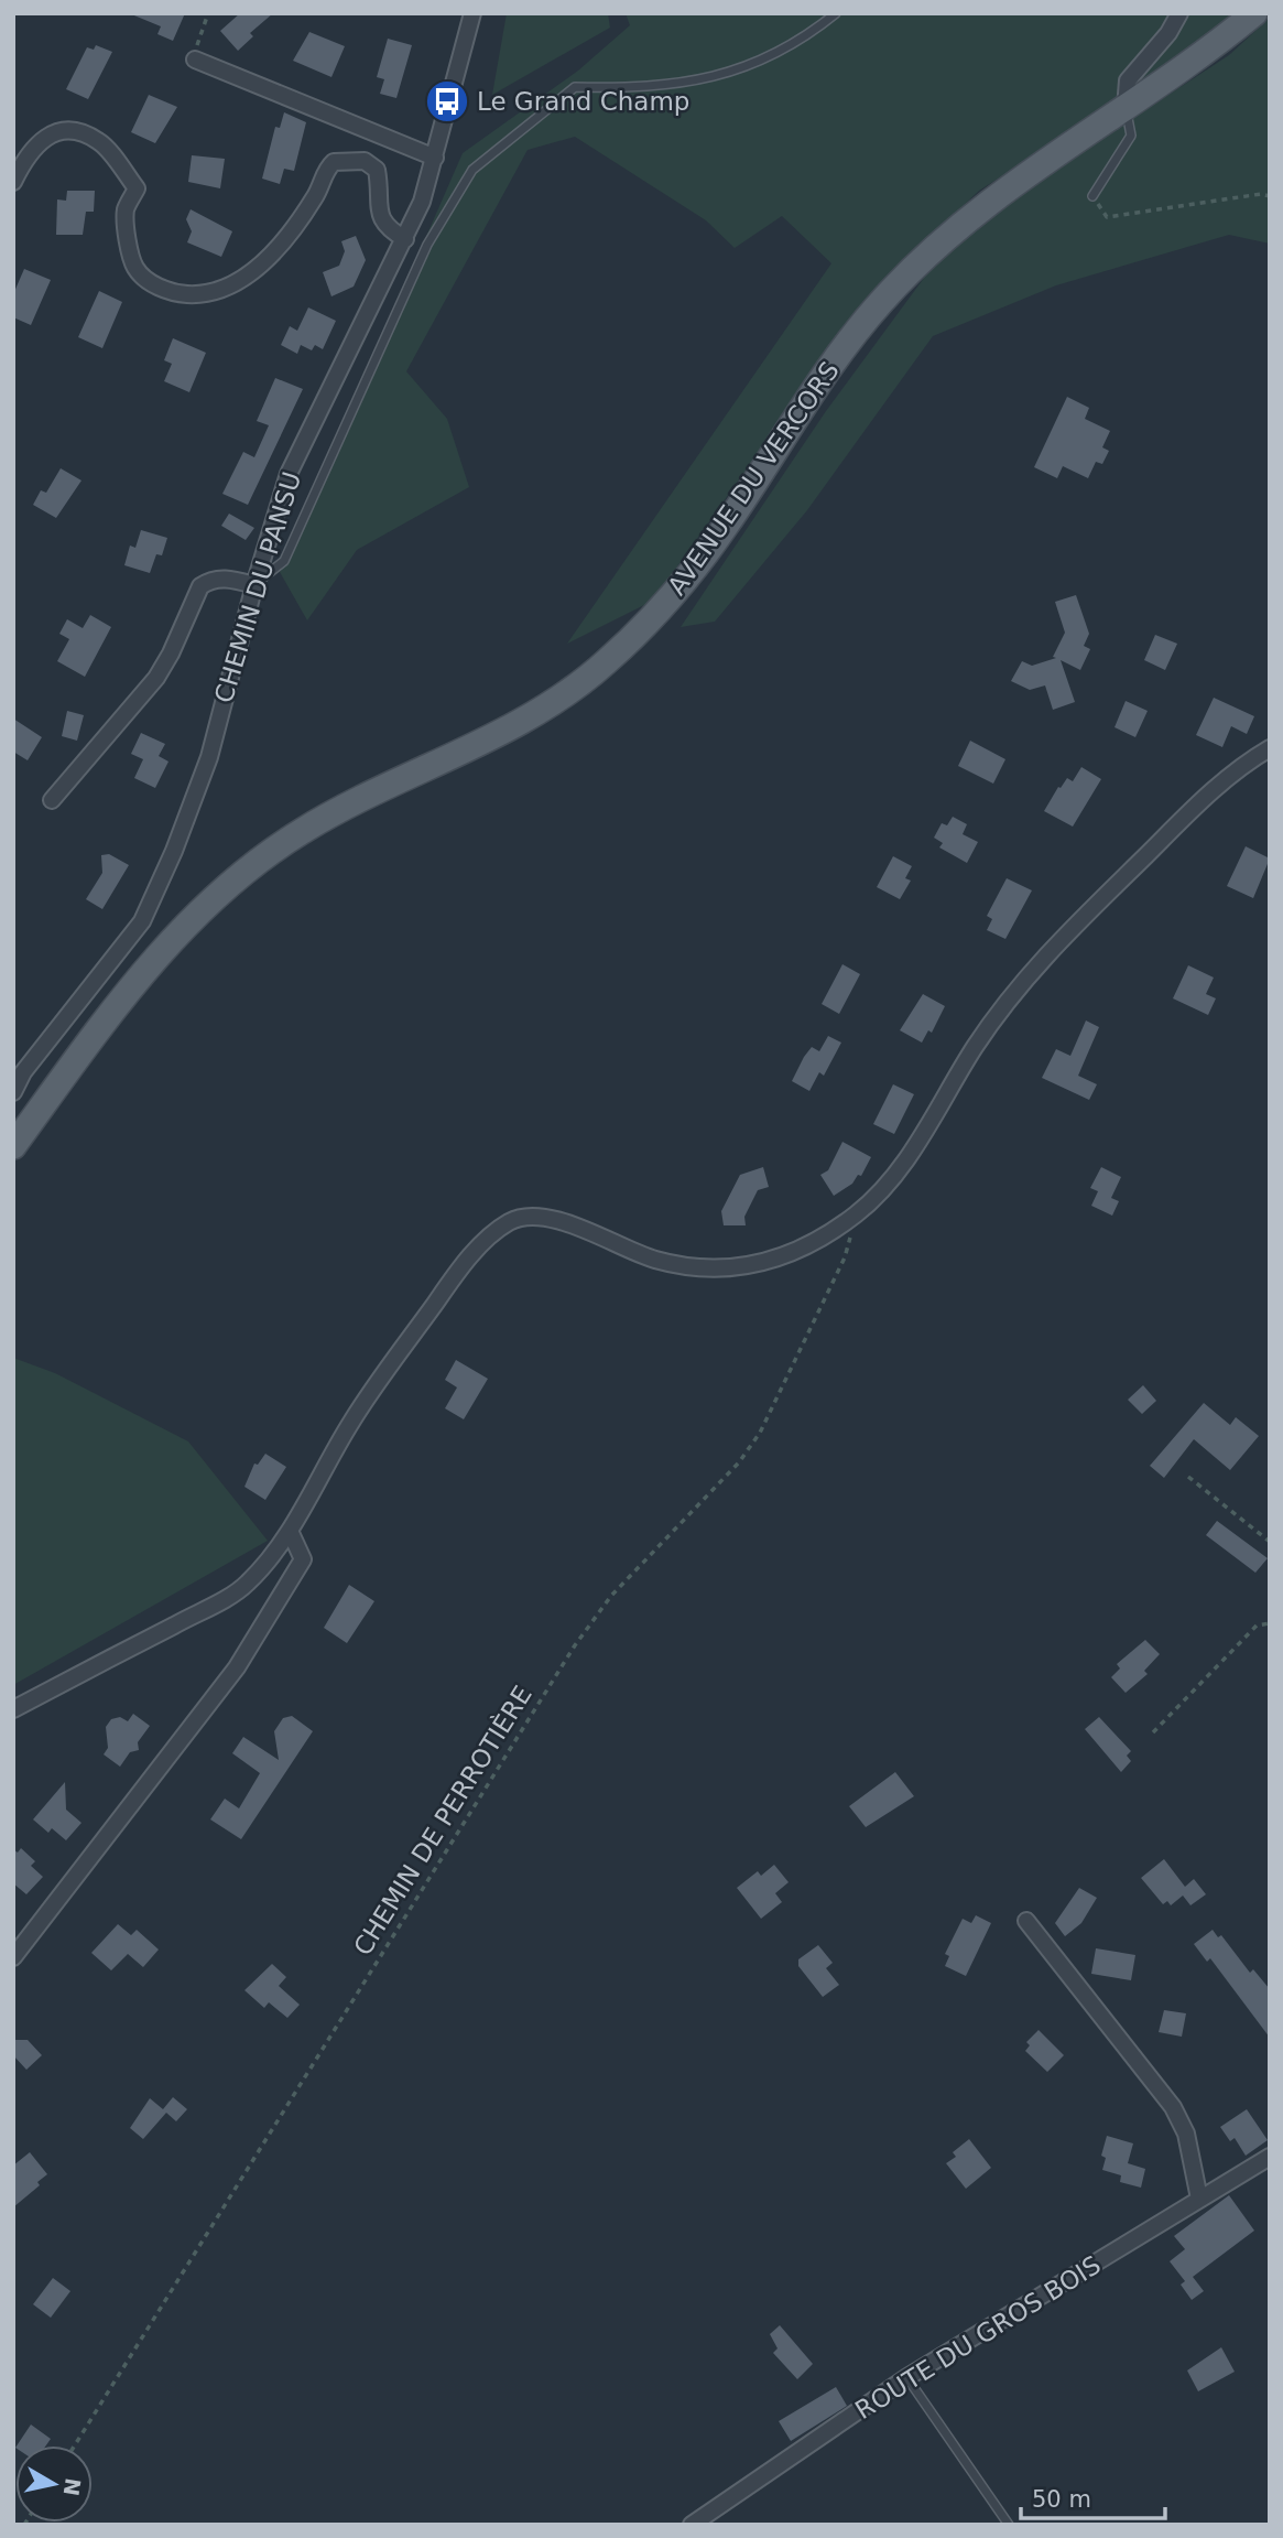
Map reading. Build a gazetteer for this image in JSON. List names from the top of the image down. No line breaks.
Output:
{"streets":{"main road":["AVENUE DU VERCORS"],"street":["CHEMIN DU PANSU","ROUTE DU GROS BOIS"],"path":["CHEMIN DE PERROTIÈRE"]},"places":{"bus stop":["Le Grand Champ"]},"scale_bar":"50 m","north":"right"}
